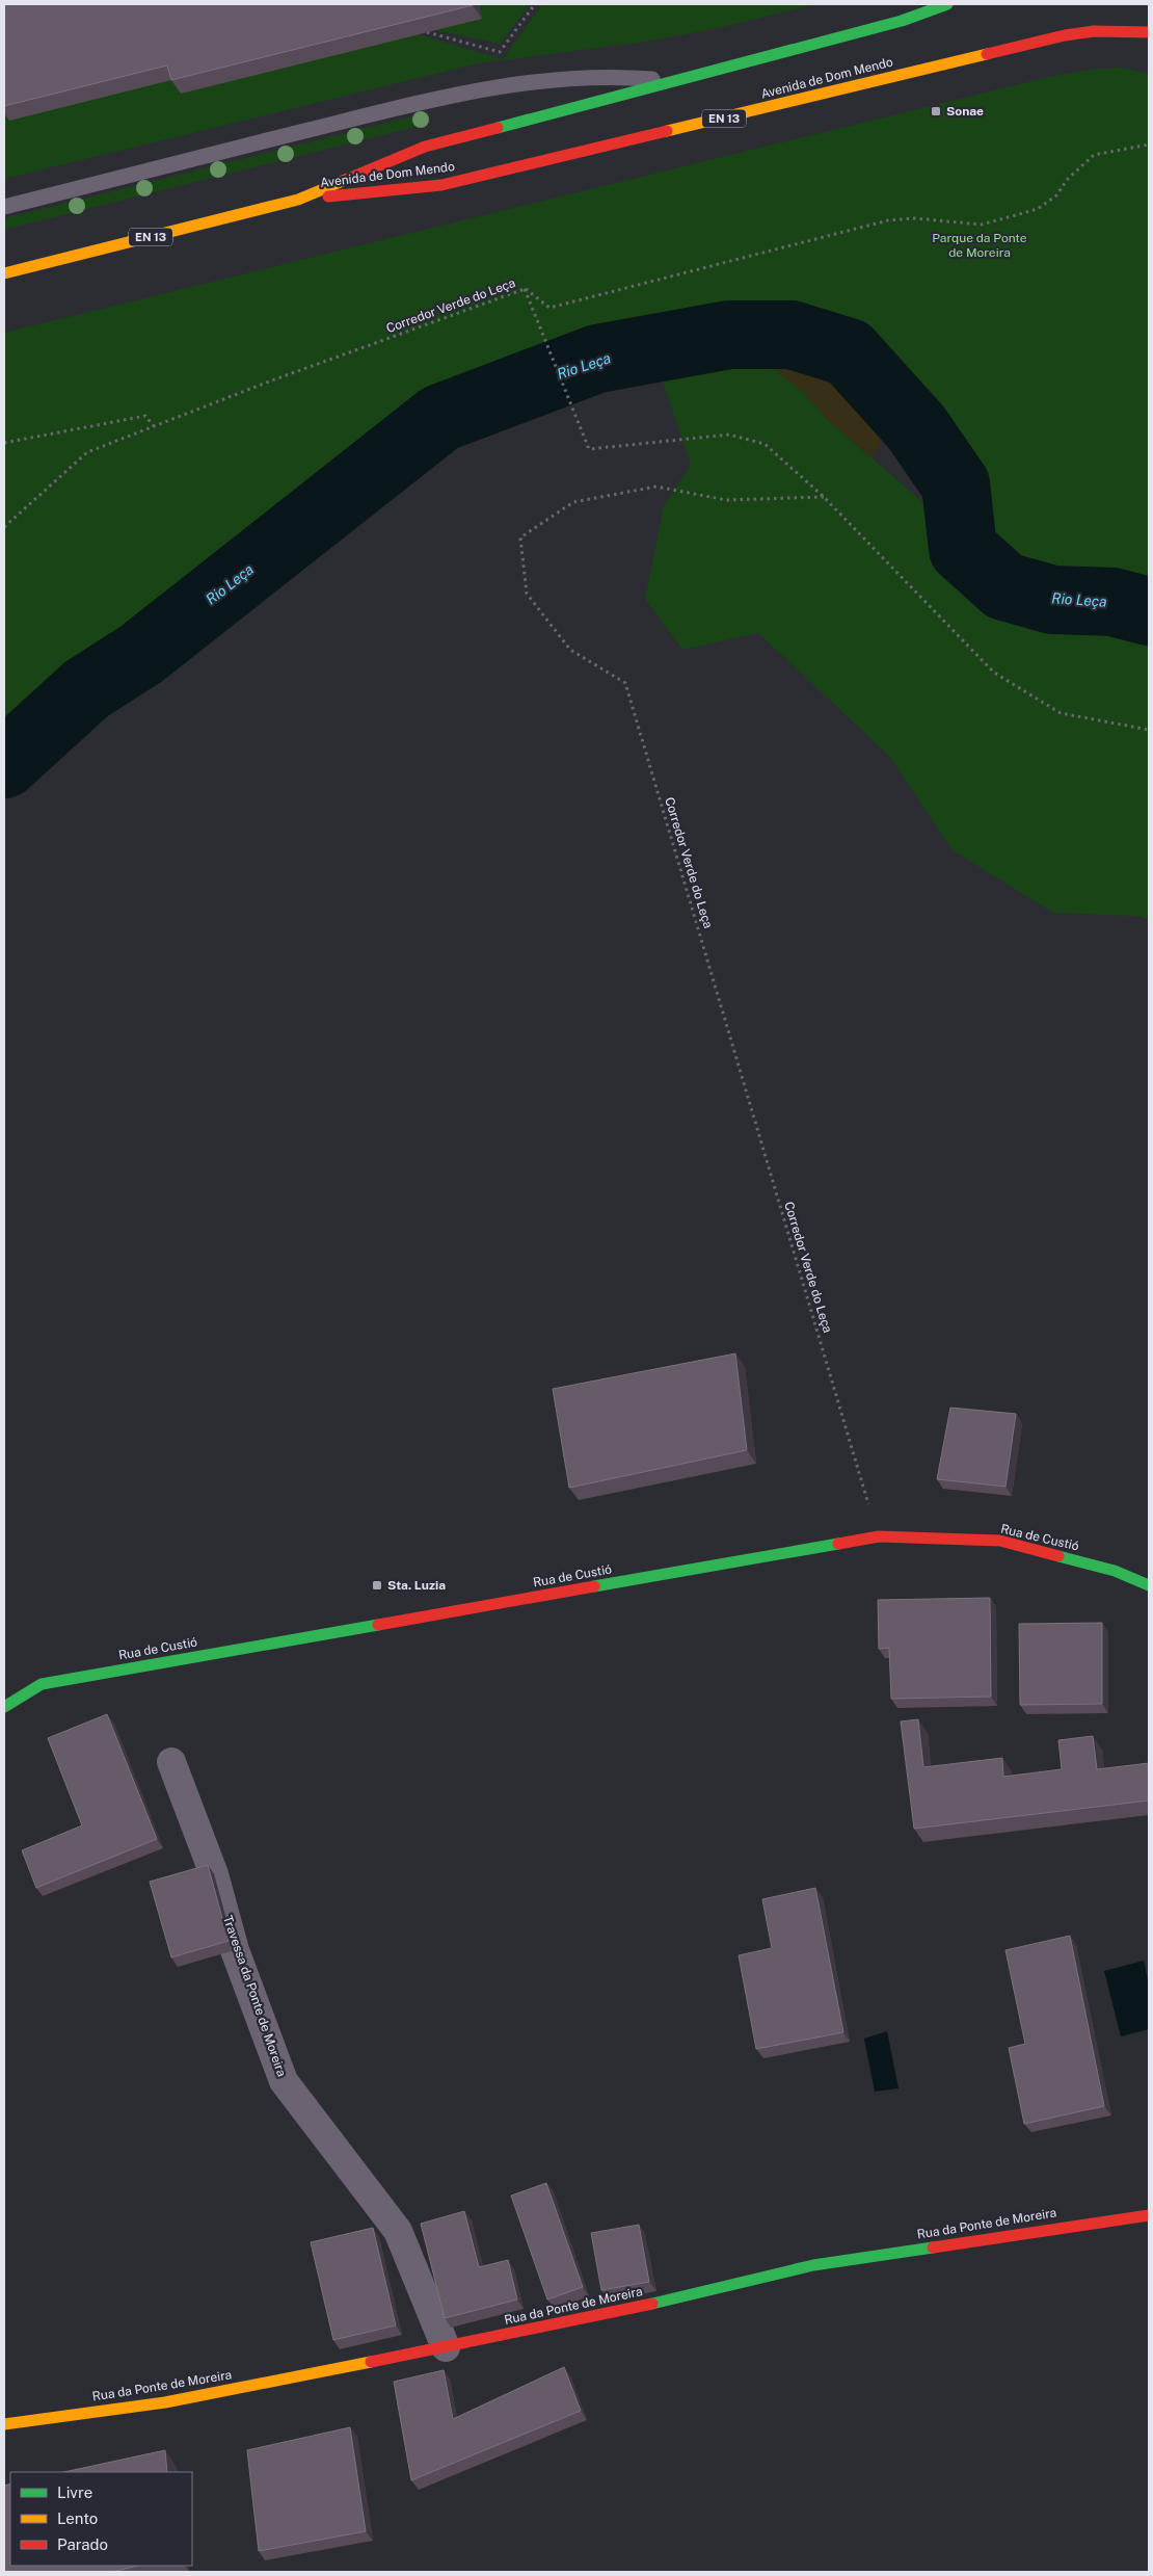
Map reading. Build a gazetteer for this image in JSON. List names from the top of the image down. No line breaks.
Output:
{"streets":{"main road":["Avenida de Dom Mendo","EN 13","Rua de Custió","Rua da Ponte de Moreira"],"street":["Travessa da Ponte de Moreira"],"path":["Corredor Verde do Leça"]},"crossings":[["Corredor Verde do Leça","Rua de Custió"],["Travessa da Ponte de Moreira","Rua da Ponte de Moreira"]],"water":["Rio Leça"],"parks":["Parque da Ponte de Moreira"],"places":{"transit":["Sonae","Sta. Luzia"]},"legend":["Livre","Lento","Parado"]}
